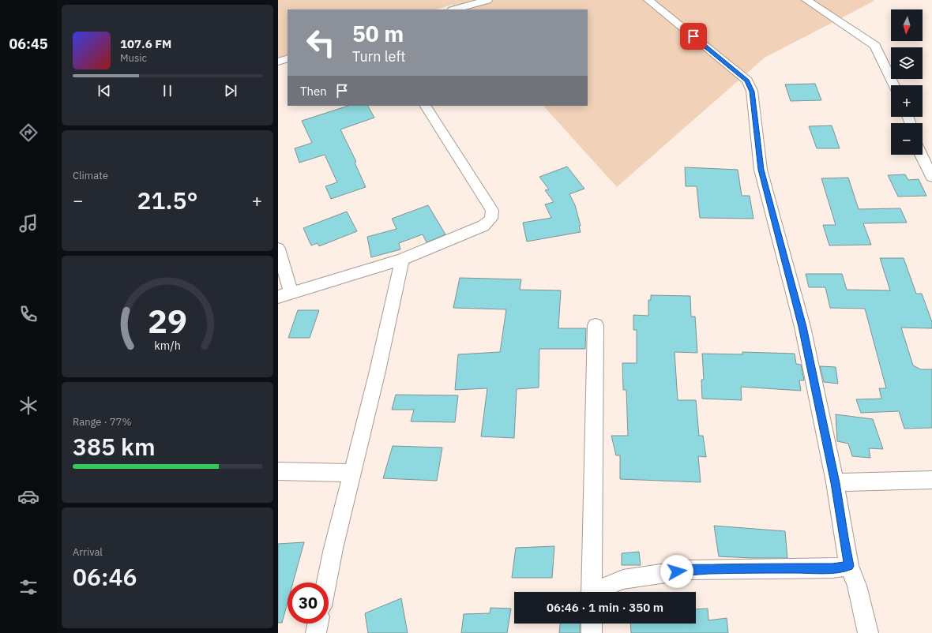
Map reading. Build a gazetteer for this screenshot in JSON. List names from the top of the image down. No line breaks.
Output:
{"north":"bottom","page":{"tabs":"06:45","map_buttons":["+","−"],"turn":["50 m","Turn left"],"song":["107.6 FM","Music"],"then":"Then","tile":["Climate",["Range · 77%","385 km"],["Arrival","06:46"]],"heat":["−","21.5°","+"],"limit":"30","trip":"06:46 · 1 min · 350 m","gauge":["29","km/h"]}}
